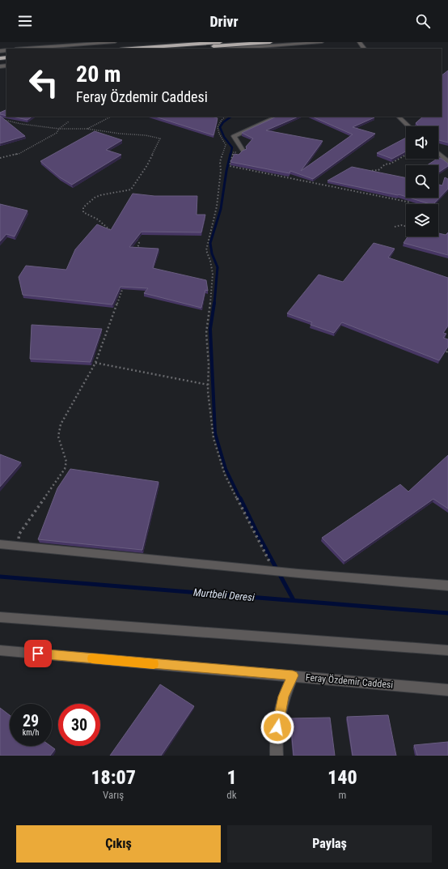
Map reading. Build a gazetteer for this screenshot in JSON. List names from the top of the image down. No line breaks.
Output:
{"streets":{"street":["Feray Özdemir Caddesi"]},"water":["Murtbeli Deresi"],"page":{"header":"Drivr","turn":["20 m","Feray Özdemir Caddesi"],"speed":"29 km/h","limit":"30","eta":["18:07","Varış","1","dk","140","m"],"buttons":["Çıkış","Paylaş"]}}
